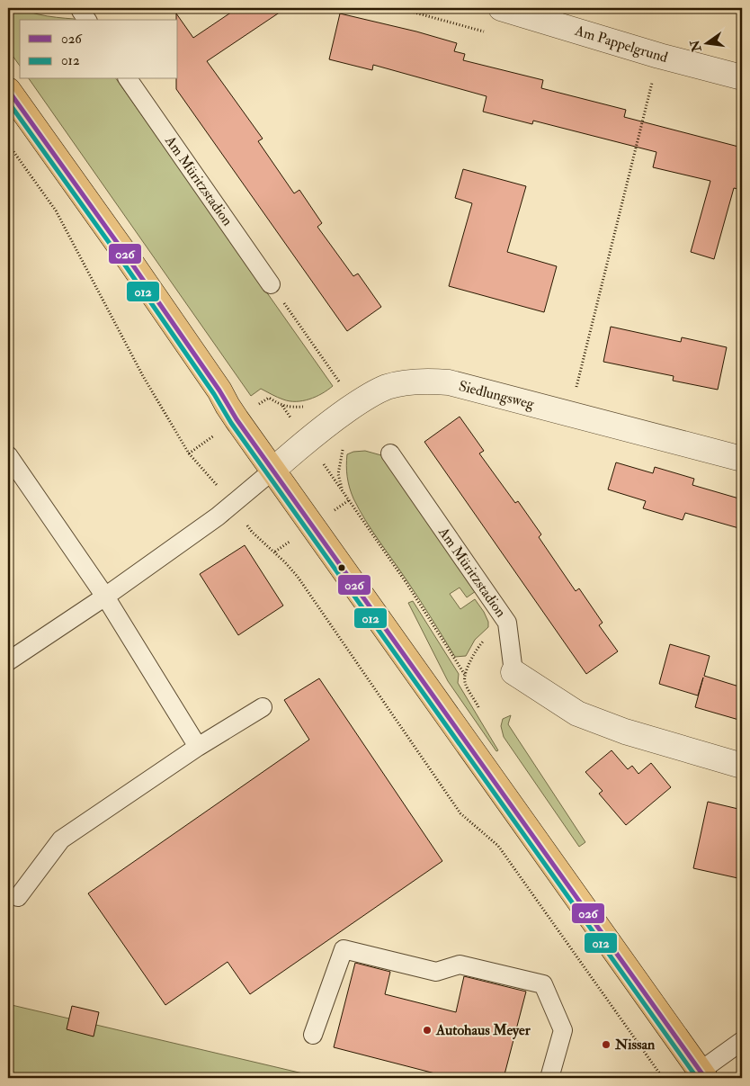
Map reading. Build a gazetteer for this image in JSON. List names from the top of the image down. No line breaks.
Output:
{"streets":{"street":["Am Pappelgrund","Am Müritzstadion","Siedlungsweg"]},"places":["Autohaus Meyer","Nissan"],"lines":["transit line 026","transit line 012"],"legend":["026","012"],"north":"left"}
